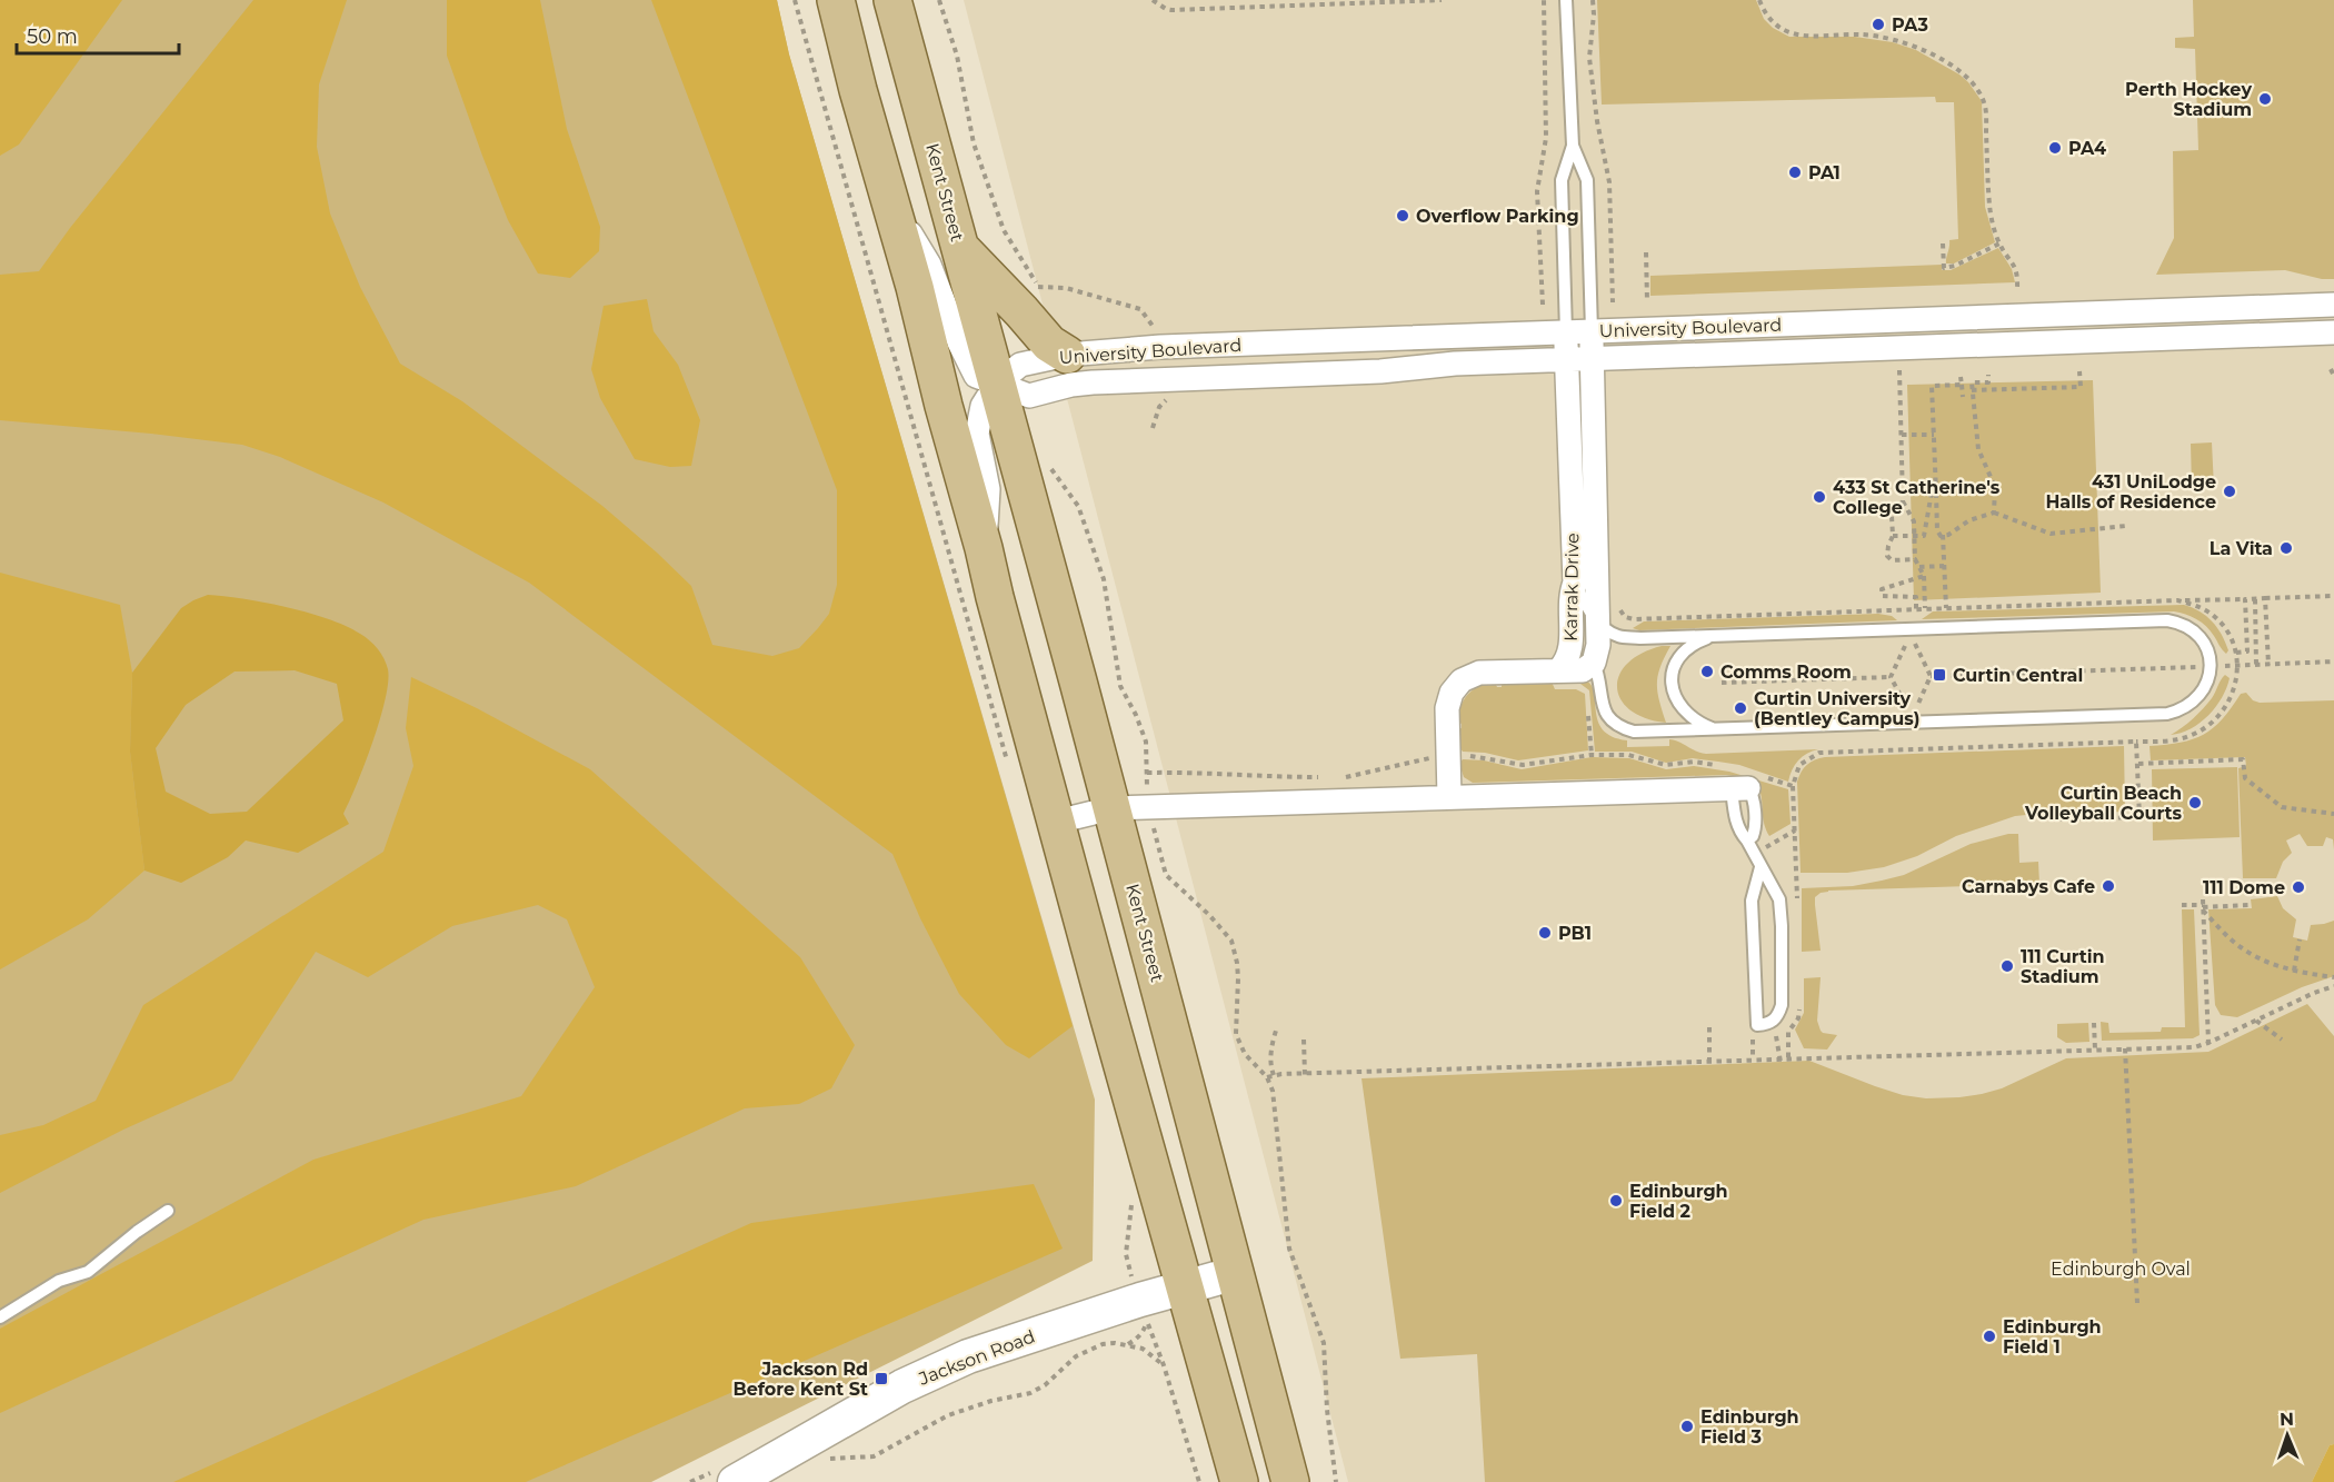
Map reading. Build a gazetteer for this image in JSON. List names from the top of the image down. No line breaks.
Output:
{"streets":{"main road":["Kent Street"],"street":["University Boulevard","Karrak Drive","Jackson Road"]},"crossings":[["Kent Street","University Boulevard"],["Kent Street","Jackson Road"],["University Boulevard","Karrak Drive"]],"parks":["Edinburgh Oval"],"places":{"other":["PA3","Perth Hockey Stadium","PA4","PA1","Overflow Parking","431 UniLodge Halls of Residence","433 St Catherine's College","La Vita","Comms Room","Curtin University (Bentley Campus)","Curtin Beach Volleyball Courts","Carnabys Cafe","111 Dome","PB1","111 Curtin Stadium","Edinburgh Field 2","Edinburgh Field 1","Edinburgh Field 3"],"transit":["Curtin Central","Jackson Rd Before Kent St"]},"scale_bar":"50 m","north":"top"}
